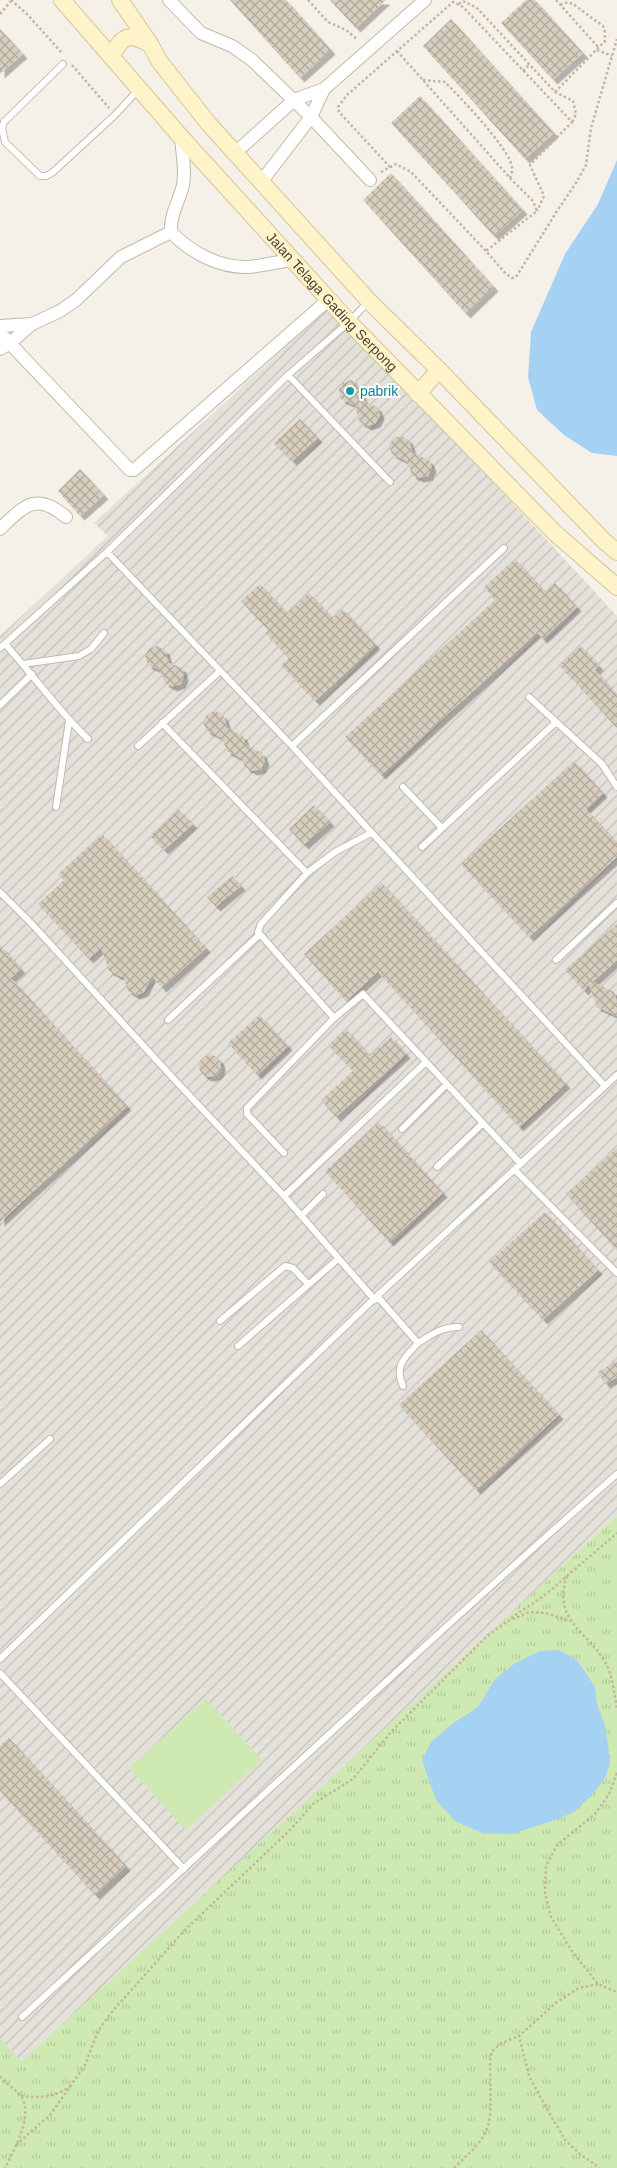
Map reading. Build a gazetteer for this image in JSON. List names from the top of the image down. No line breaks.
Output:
{"streets":{"main road":["Jalan Telaga Gading Serpong"]},"places":["pabrik"]}
